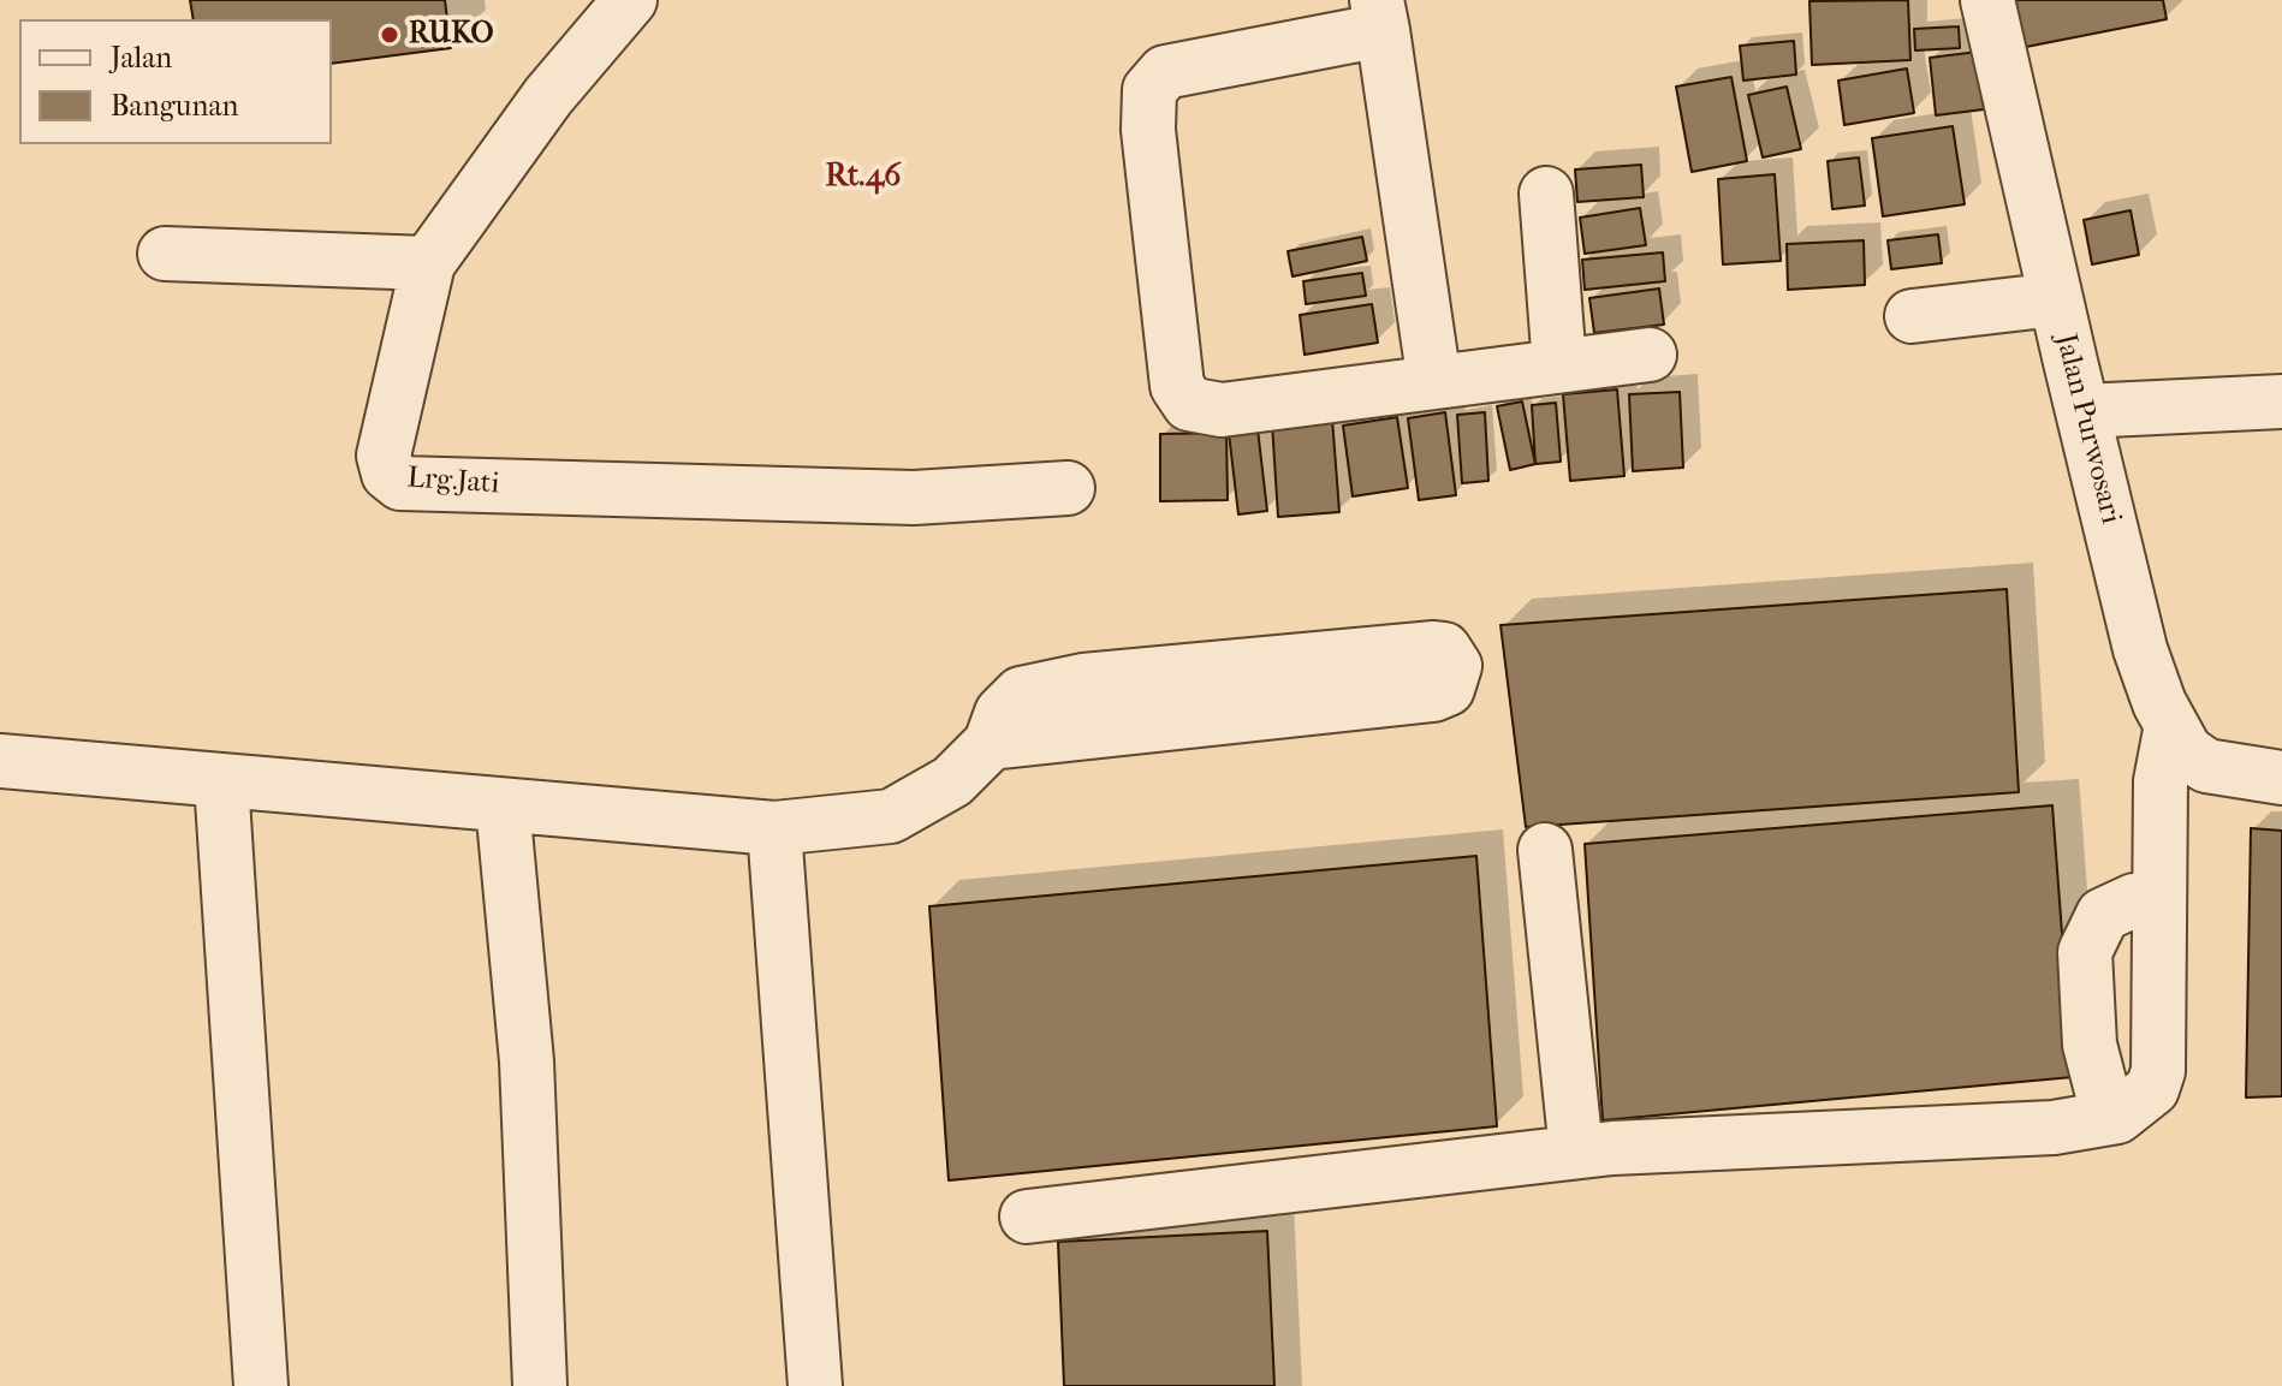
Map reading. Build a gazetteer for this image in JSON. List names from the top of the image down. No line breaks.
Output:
{"streets":{"street":["Jalan Purwosari","Lrg.Jati"]},"districts":["Rt.46"],"places":["RUKO"],"legend":["Jalan","Bangunan"]}
